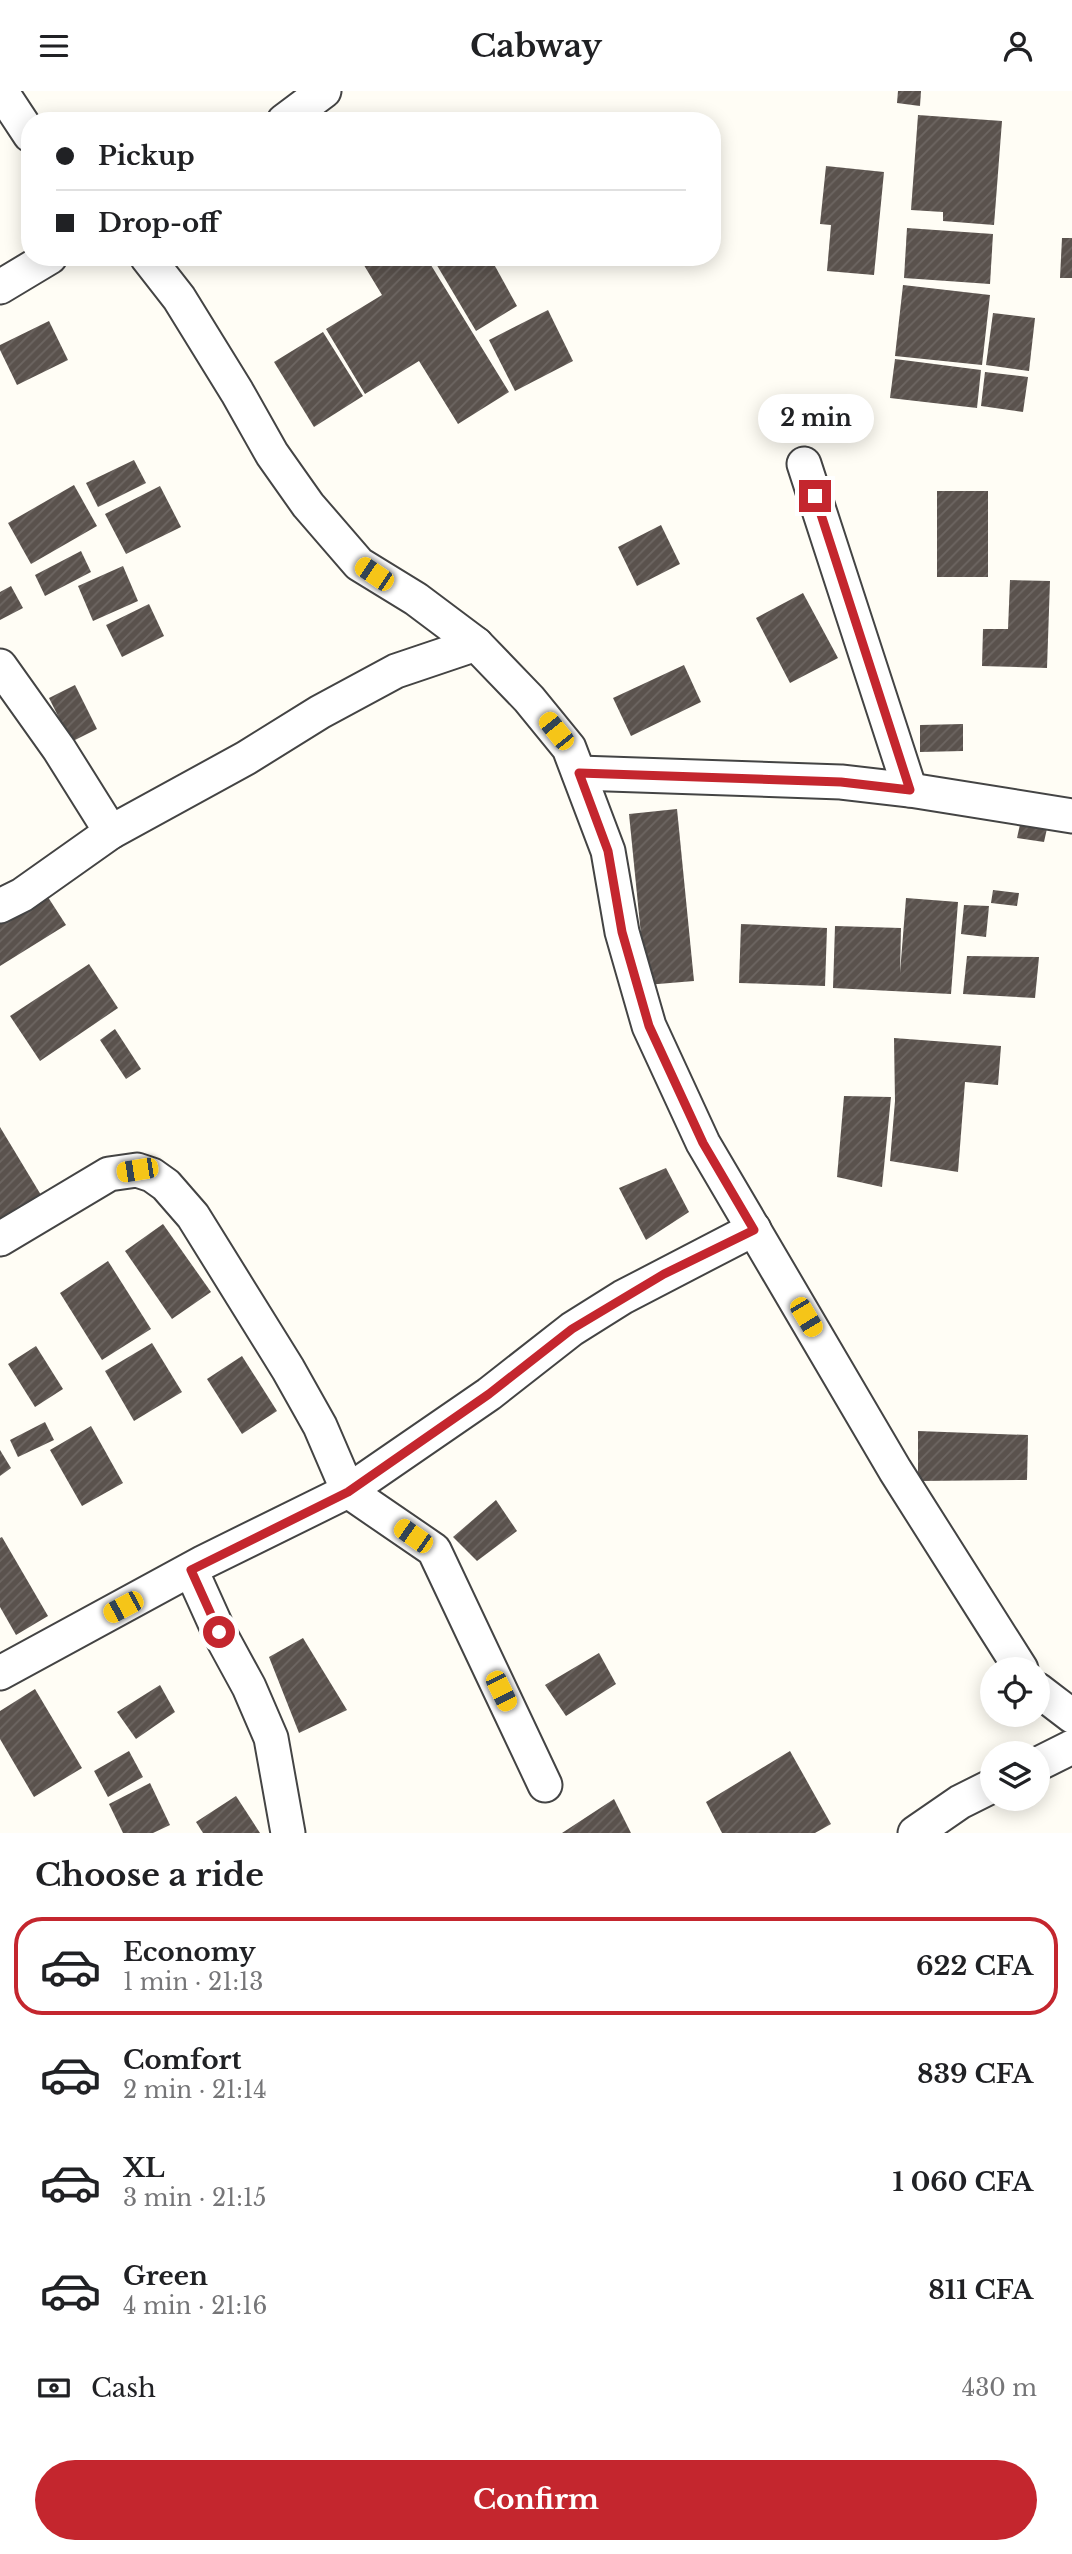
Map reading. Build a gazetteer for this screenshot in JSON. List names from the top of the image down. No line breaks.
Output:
{"page":{"header":"Cabway","banner":["Pickup","Drop-off"],"bubble":"2 min","heading":"Choose a ride","list":[{"name":"Economy","note":"1 min · 21:13","value":"622 CFA"},{"name":"Comfort","note":"2 min · 21:14","value":"839 CFA"},{"name":"XL","note":"3 min · 21:15","value":"1 060 CFA"},{"name":"Green","note":"4 min · 21:16","value":"811 CFA"}],"pay":["Cash","430 m"],"buttons":"Confirm"}}
